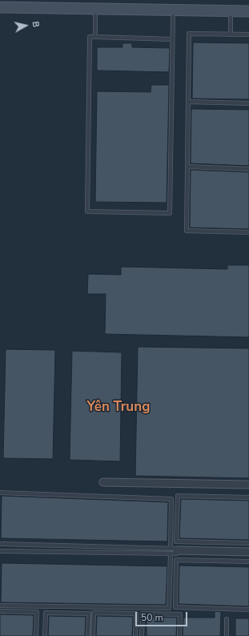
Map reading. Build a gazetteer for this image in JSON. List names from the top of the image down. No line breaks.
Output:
{"districts":["Yên Trung"],"scale_bar":"50 m","north":"right"}
